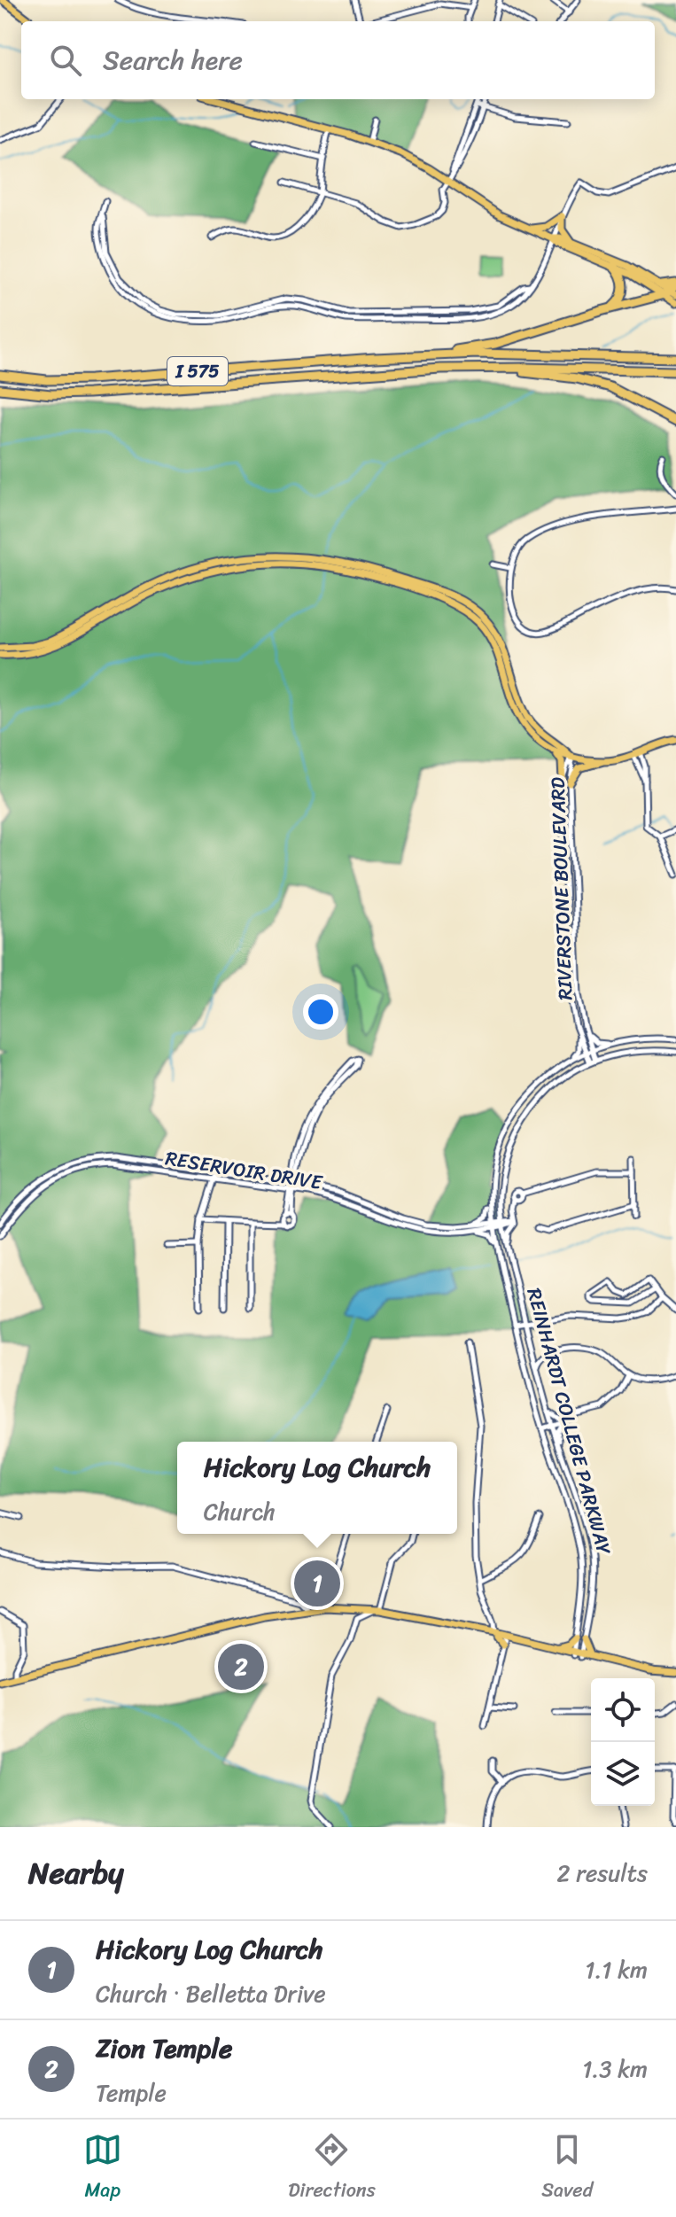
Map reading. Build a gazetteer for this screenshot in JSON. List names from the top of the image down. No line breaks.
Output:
{"streets":{"highway":["I 575"],"main road":["RIVERSTONE BOULEVARD"],"street":["RESERVOIR DRIVE","REINHARDT COLLEGE PARKWAY"]},"crossings":[["RIVERSTONE BOULEVARD","REINHARDT COLLEGE PARKWAY"],["RESERVOIR DRIVE","REINHARDT COLLEGE PARKWAY"]],"page":{"search":"Search here","popup":["Hickory Log Church","Church"],"pins":["1","2"],"heading":["Nearby","2 results"],"list":[{"mark":"1","name":"Hickory Log Church","note":"Church · Belletta Drive","value":"1.1 km"},{"mark":"2","name":"Zion Temple","note":"Temple","value":"1.3 km"}],"nav":["Map","Directions","Saved"]}}
